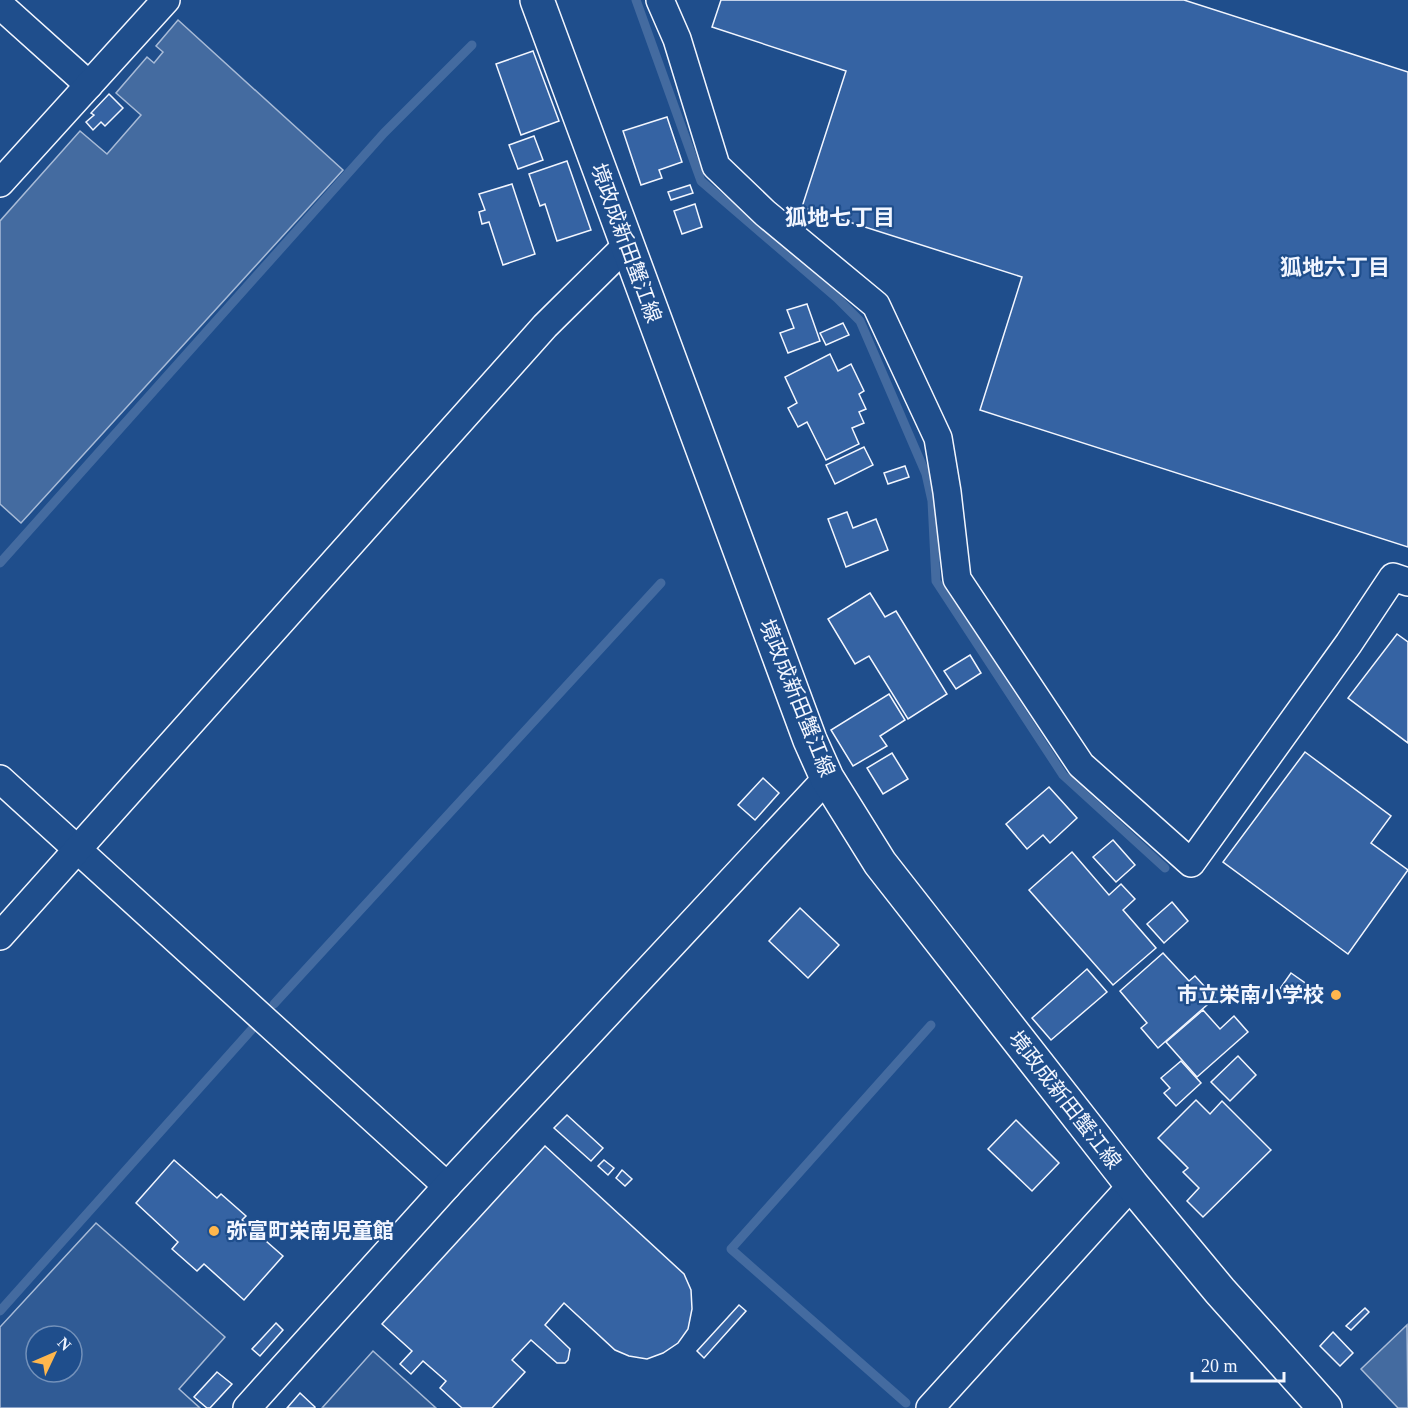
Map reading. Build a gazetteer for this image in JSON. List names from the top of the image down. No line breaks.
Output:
{"streets":{"main road":["境政成新田蟹江線"]},"districts":["狐地七丁目","狐地六丁目"],"places":["市立栄南小学校","弥富町栄南児童館"],"scale_bar":"20 m","north":"top right"}
